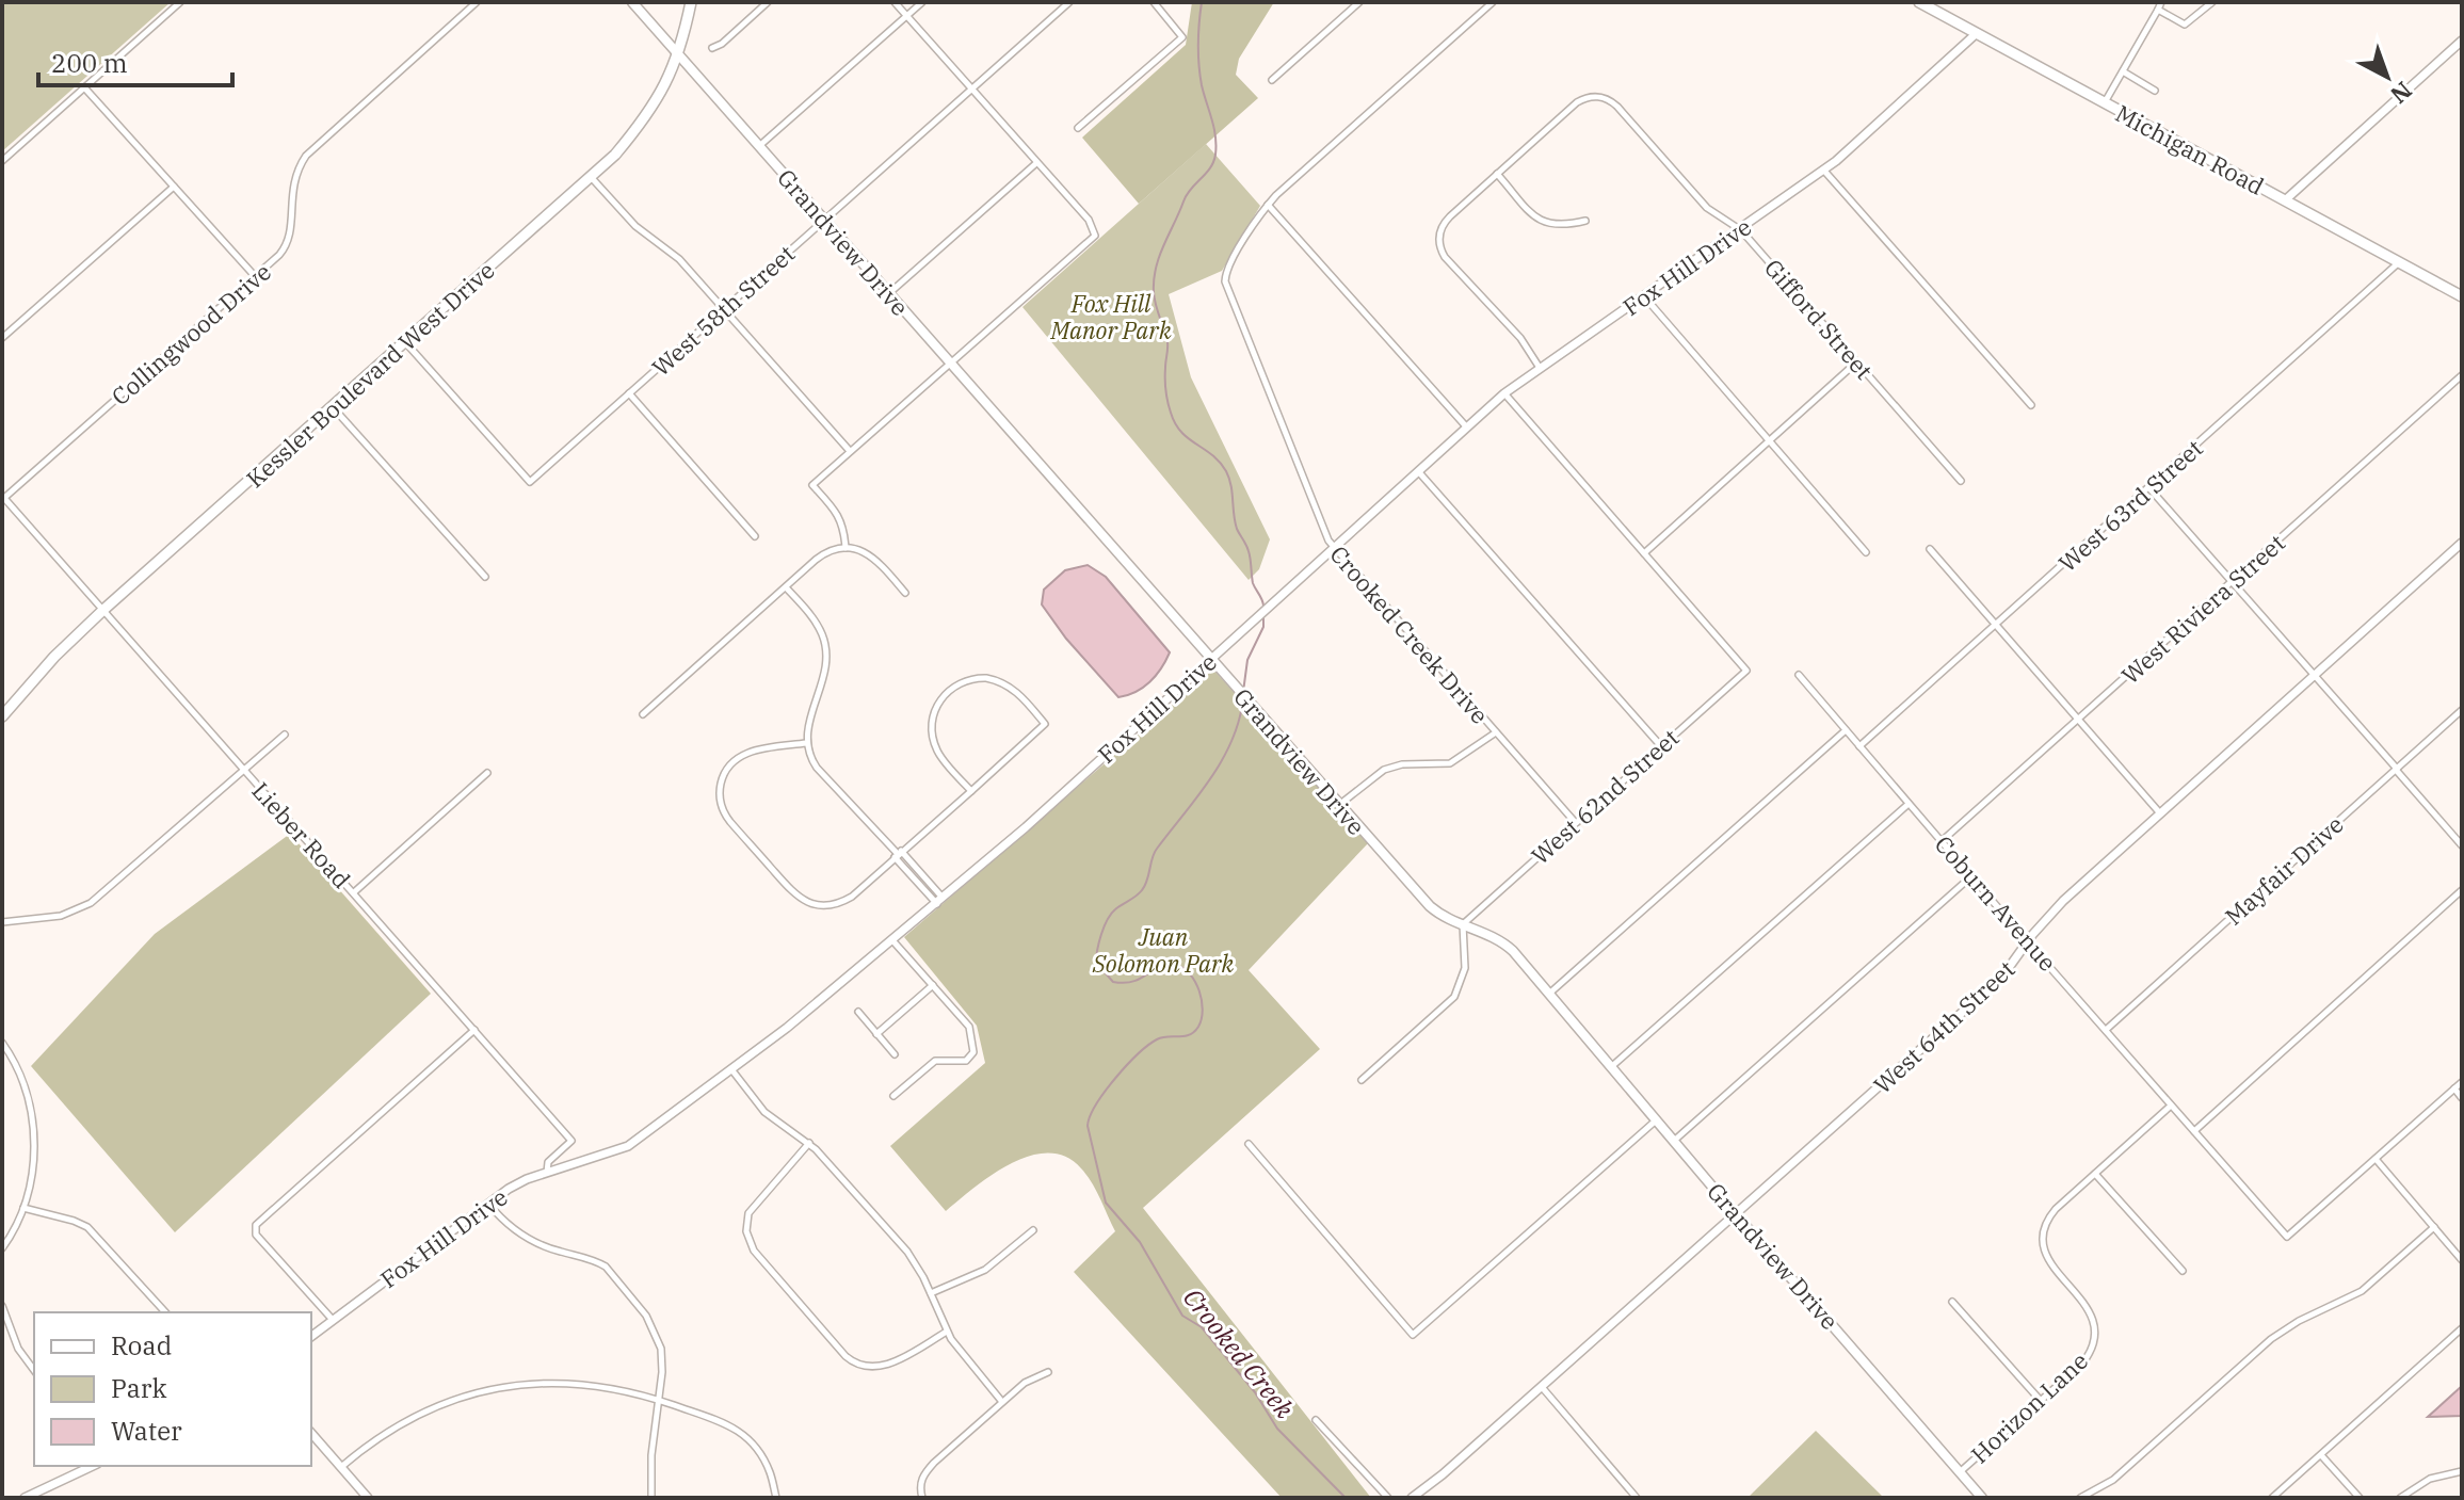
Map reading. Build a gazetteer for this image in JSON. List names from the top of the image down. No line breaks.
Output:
{"streets":{"main road":["Michigan Road","Grandview Drive","Kessler Boulevard West Drive"],"street":["Fox Hill Drive","West 58th Street","Gifford Street","Collingwood Drive","West 63rd Street","West Riviera Street","Crooked Creek Drive","West 62nd Street","Lieber Road","Mayfair Drive","Coburn Avenue","West 64th Street","Horizon Lane"]},"crossings":[["Michigan Road","Fox Hill Drive"],["Michigan Road","West 63rd Street"],["Grandview Drive","Fox Hill Drive"],["Grandview Drive","West 58th Street"],["Grandview Drive","Kessler Boulevard West Drive"],["Grandview Drive","West 62nd Street"],["Grandview Drive","West 64th Street"],["Grandview Drive","Horizon Lane"],["Fox Hill Drive","Gifford Street"],["Fox Hill Drive","Crooked Creek Drive"],["Fox Hill Drive","Lieber Road"],["West 58th Street","Kessler Boulevard West Drive"],["Collingwood Drive","Lieber Road"],["Kessler Boulevard West Drive","Lieber Road"],["West 63rd Street","Coburn Avenue"],["West Riviera Street","Coburn Avenue"],["Crooked Creek Drive","West 62nd Street"],["Mayfair Drive","Coburn Avenue"],["Coburn Avenue","West 64th Street"],["Coburn Avenue","Horizon Lane"]],"water":["Crooked Creek"],"parks":["Fox Hill Manor Park","Juan Solomon Park"],"legend":["Road","Park","Water"],"scale_bar":"200 m","north":"bottom right"}
